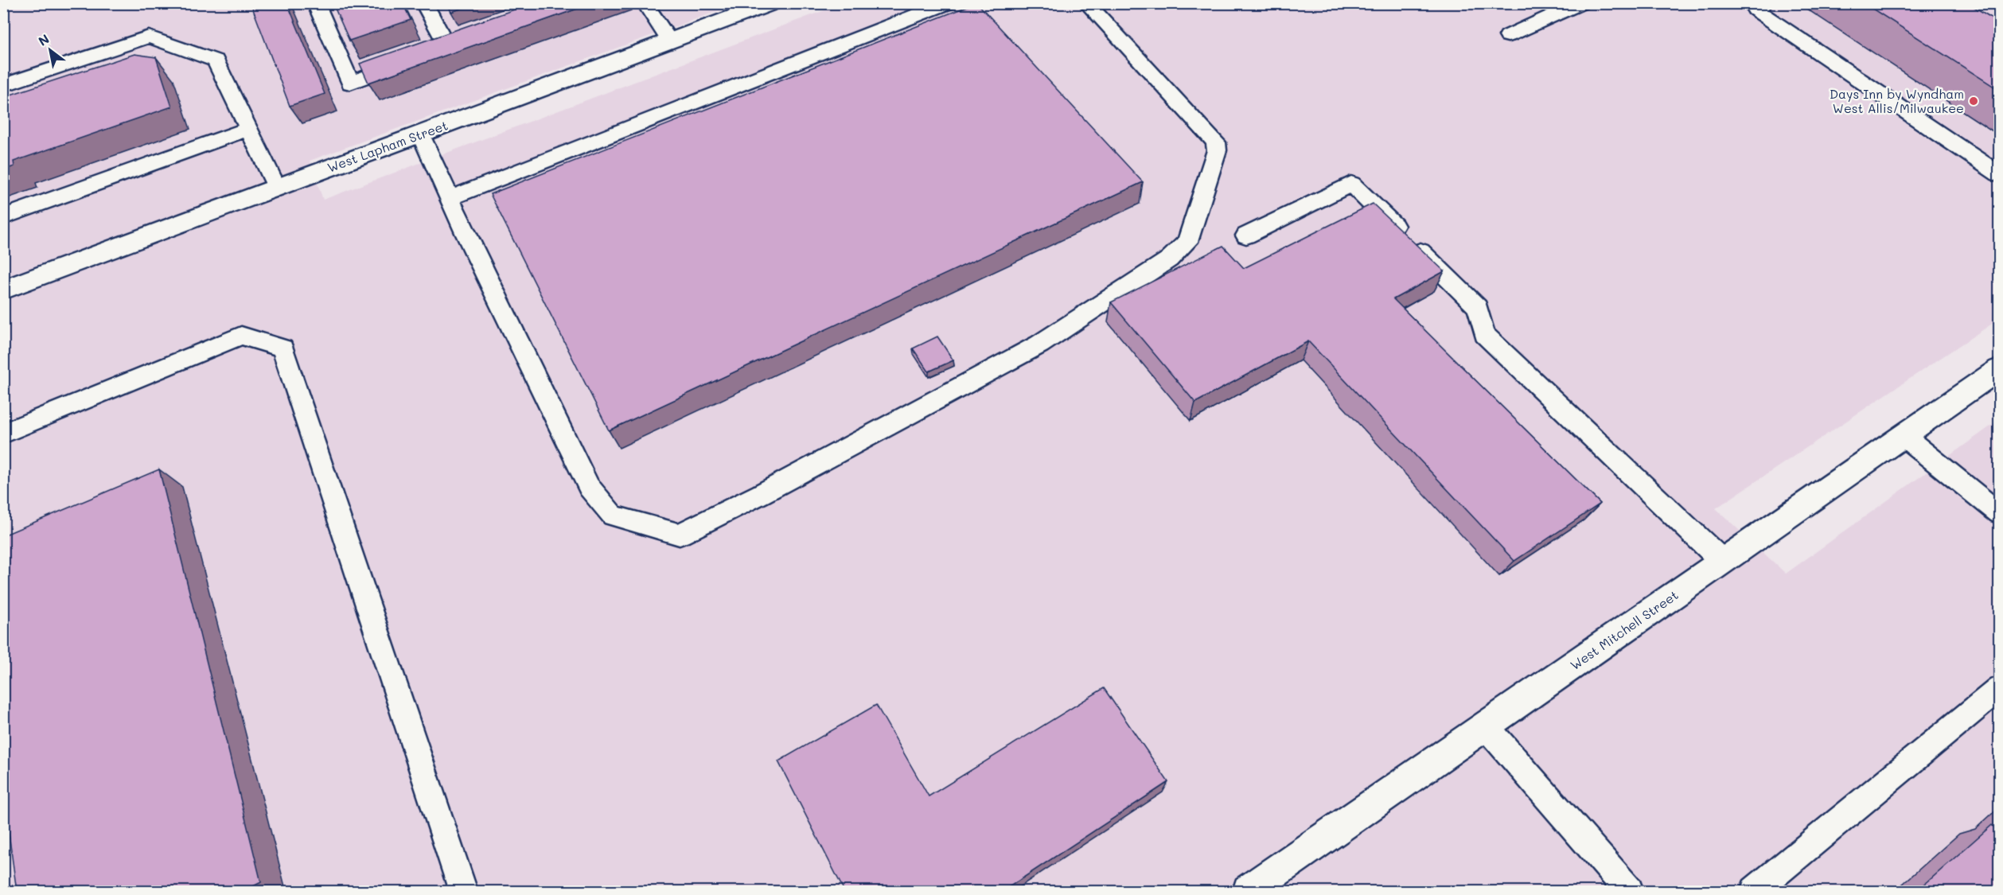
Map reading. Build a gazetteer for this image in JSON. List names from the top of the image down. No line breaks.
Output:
{"streets":{"street":["West Lapham Street","West Mitchell Street"]},"places":["Days Inn by Wyndham West Allis/Milwaukee"],"north":"top left"}
